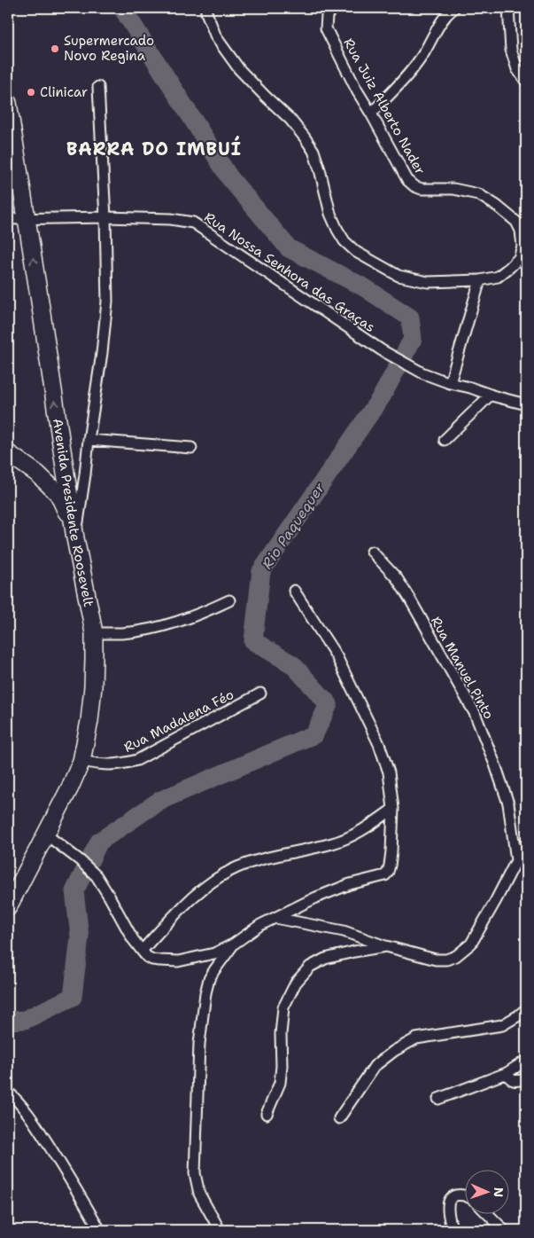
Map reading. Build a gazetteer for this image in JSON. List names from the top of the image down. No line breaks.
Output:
{"streets":{"main road":["Avenida Presidente Roosevelt"],"street":["Rua Juiz Alberto Nader","Rua Nossa Senhora das Graças","Rua Manuel Pinto","Rua Madalena Féo"]},"crossings":[["Rua Nossa Senhora das Graças","Avenida Presidente Roosevelt"],["Avenida Presidente Roosevelt","Rua Madalena Féo"]],"districts":["BARRA DO IMBUÍ"],"water":["Rio Paquequer"],"places":["Supermercado Novo Regina","Clinicar"],"north":"right"}
